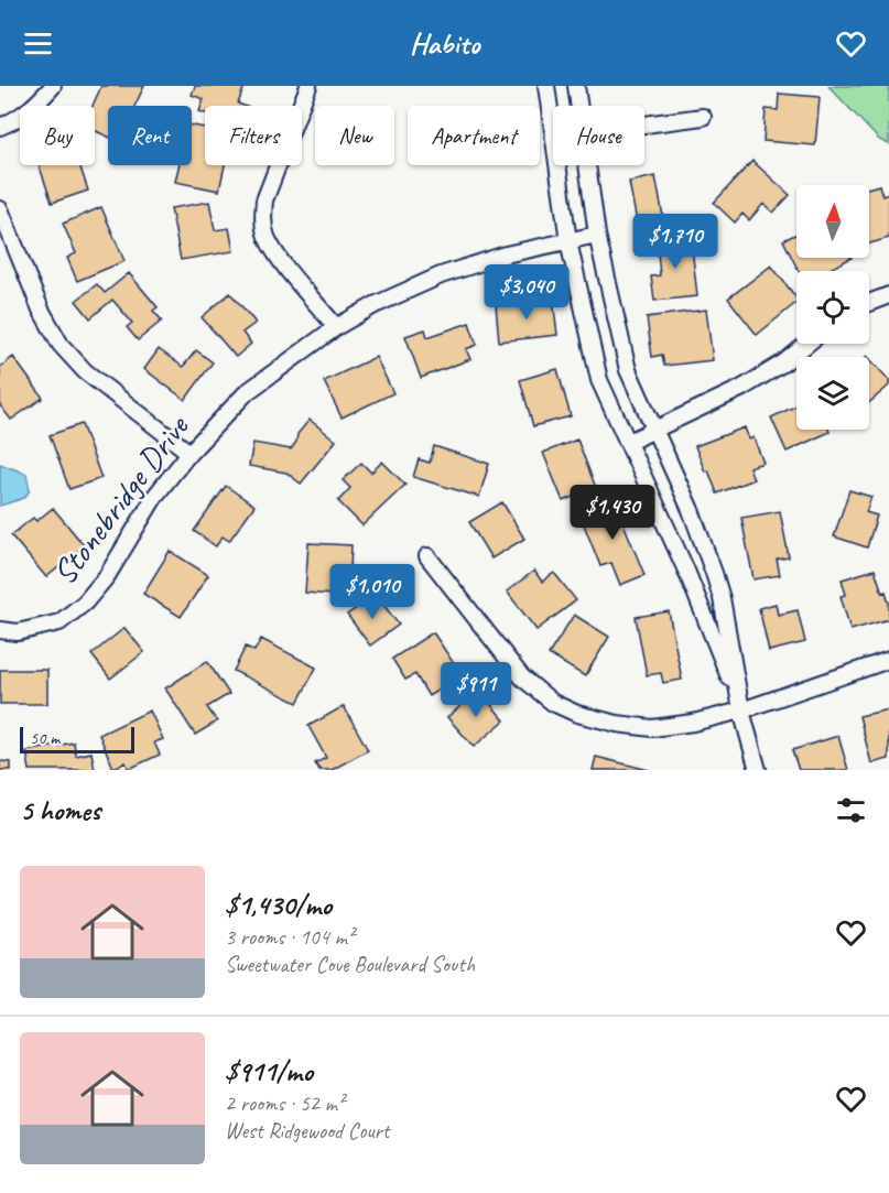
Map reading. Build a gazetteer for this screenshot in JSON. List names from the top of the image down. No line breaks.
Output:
{"streets":{"street":["Stonebridge Drive"]},"scale_bar":"50 m","north":"top","page":{"header":"Habito","chip":["Buy","Rent","Filters","New","Apartment","House"],"price":["$1,710","$3,040","$1,430","$1,010","$911"],"scale":"50 m","heading":"5 homes","list":[{"name":"$1,430/mo","note":"3 rooms · 104 m² · Sweetwater Cove Boulevard South"},{"name":"$911/mo","note":"2 rooms · 52 m² · West Ridgewood Court"}]}}
